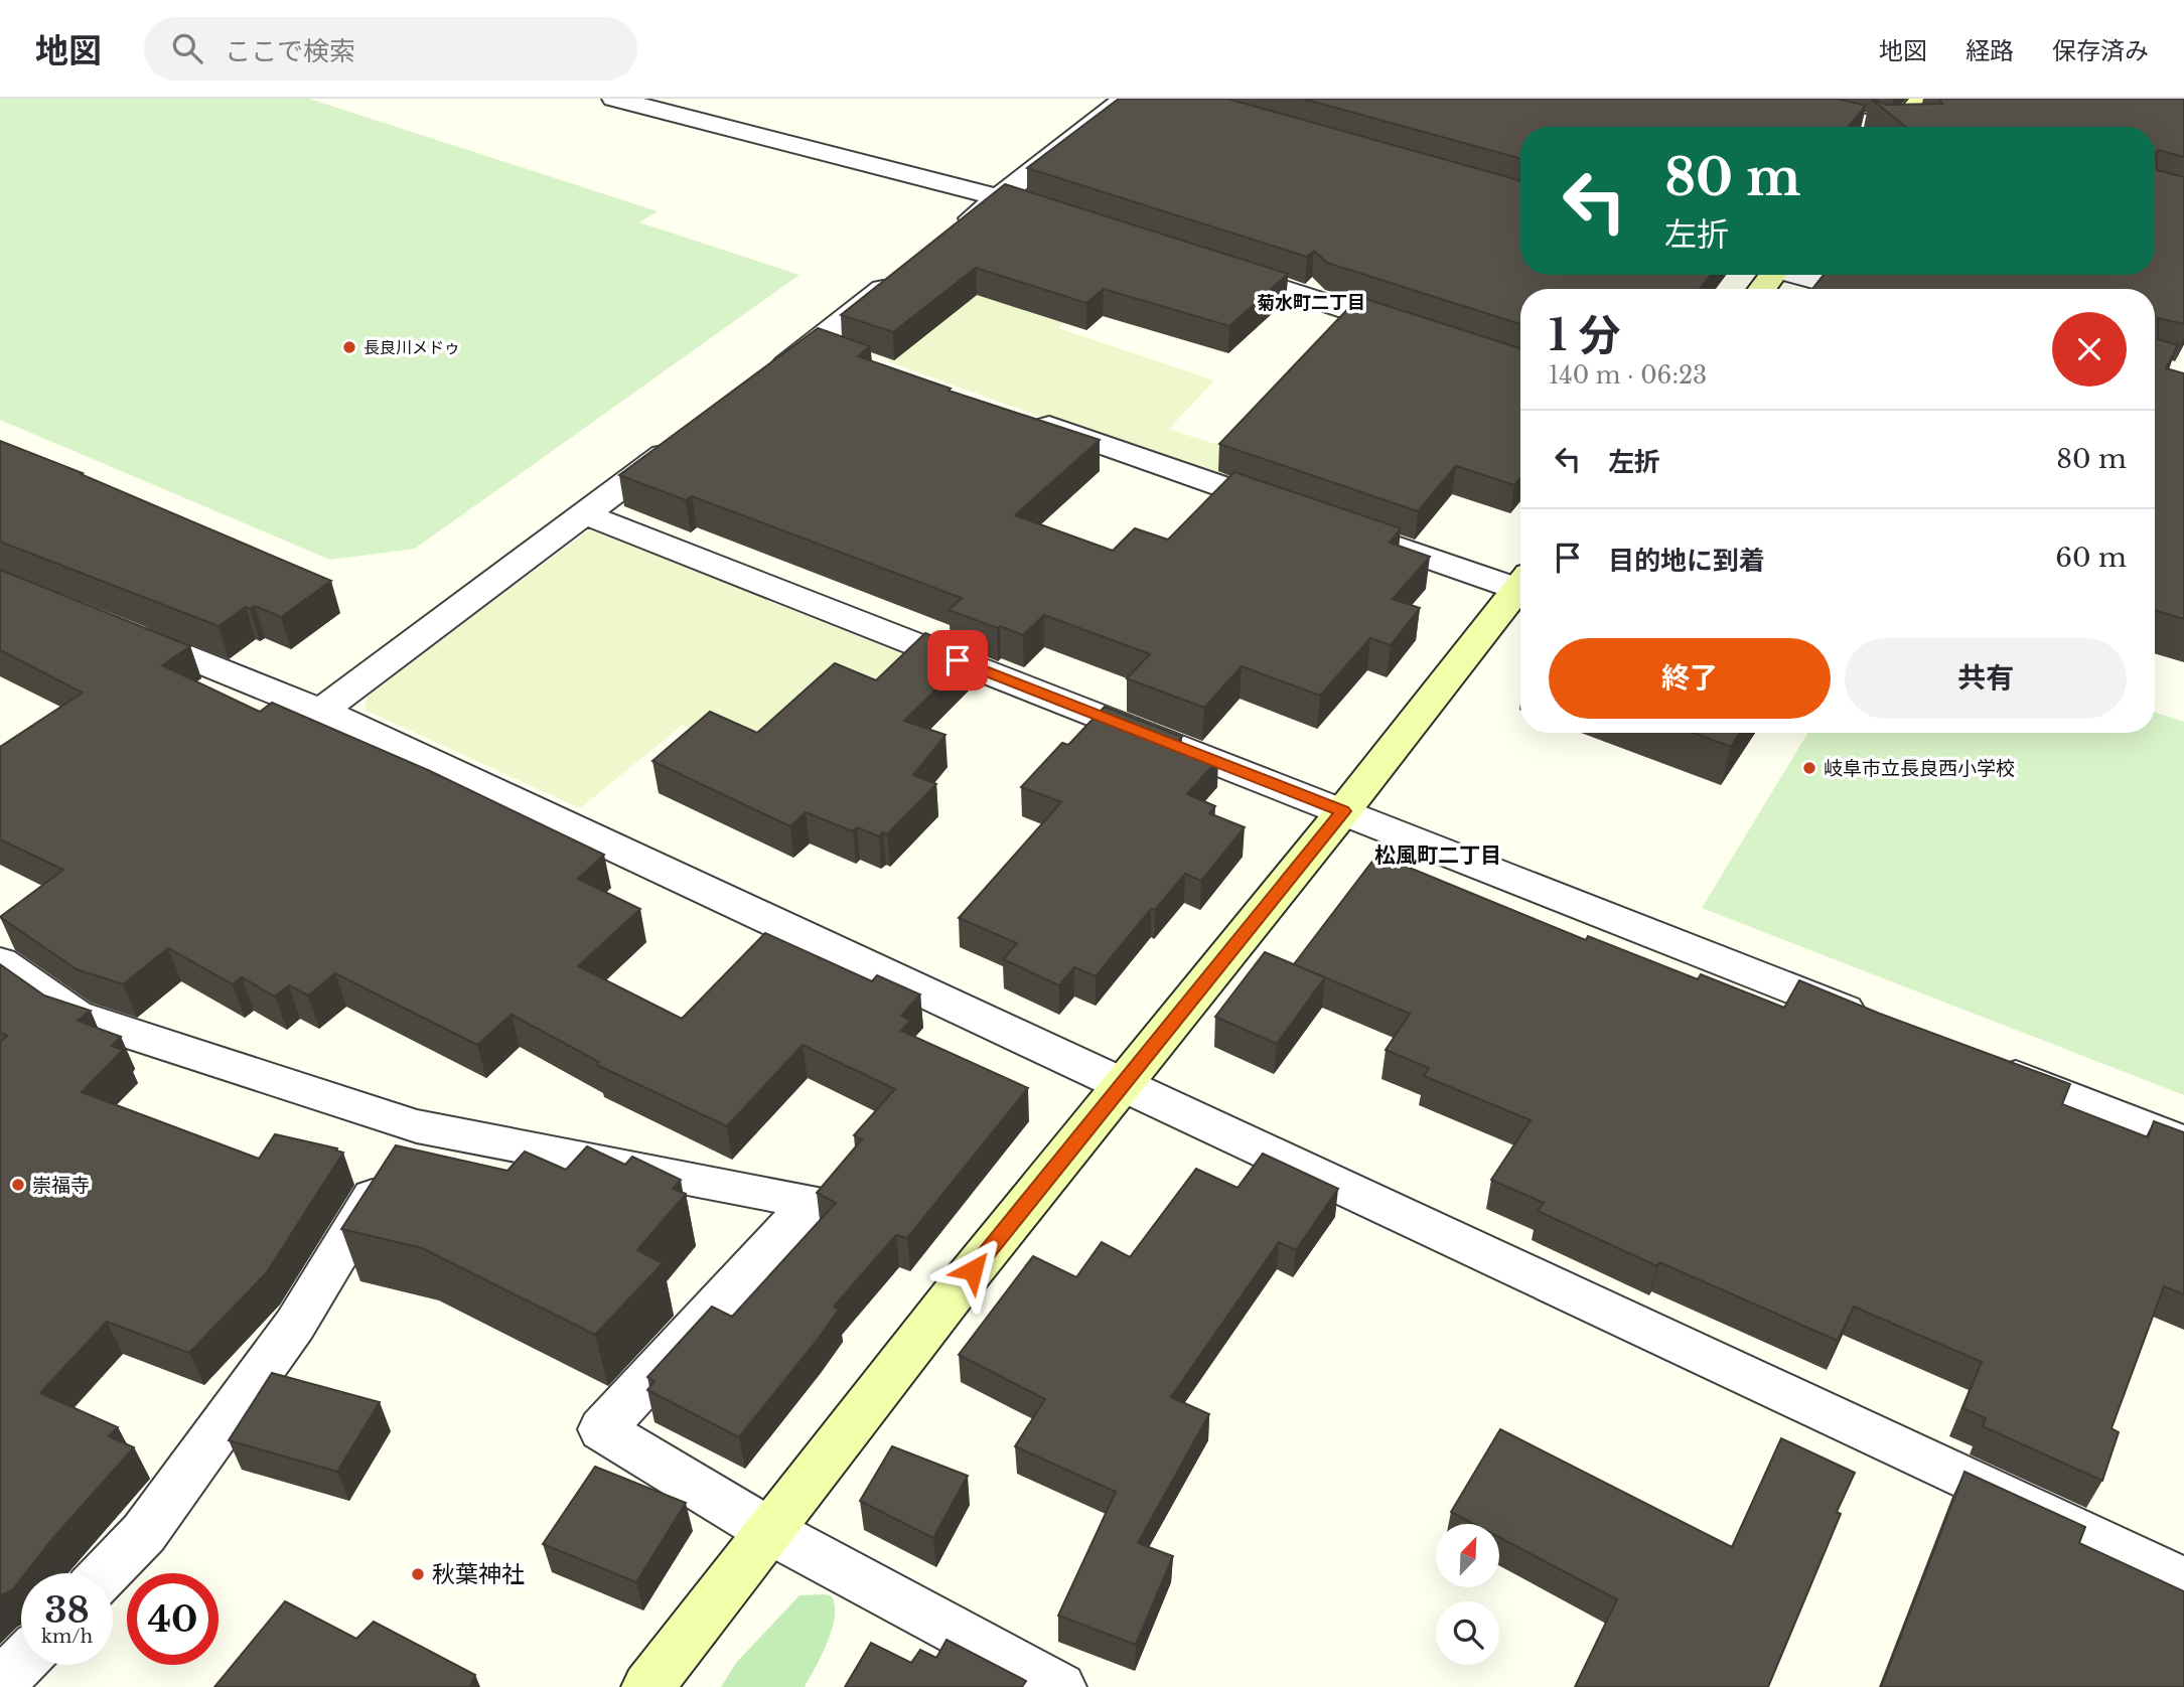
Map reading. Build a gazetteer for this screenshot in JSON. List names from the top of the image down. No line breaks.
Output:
{"districts":["菊水町二丁目","松風町二丁目"],"places":["長良川メドゥ","岐阜市立長良西小学校","崇福寺","秋葉神社"],"north":"top right","page":{"header":"地図","search":"ここで検索","nav":["地図","経路","保存済み"],"turn":["80 m","左折"],"heading":["1 分","140 m · 06:23"],"list":[{"name":"左折","value":"80 m"},{"name":"目的地に到着","value":"60 m"}],"buttons":["終了","共有"],"speed":"38 km/h","limit":"40"}}
